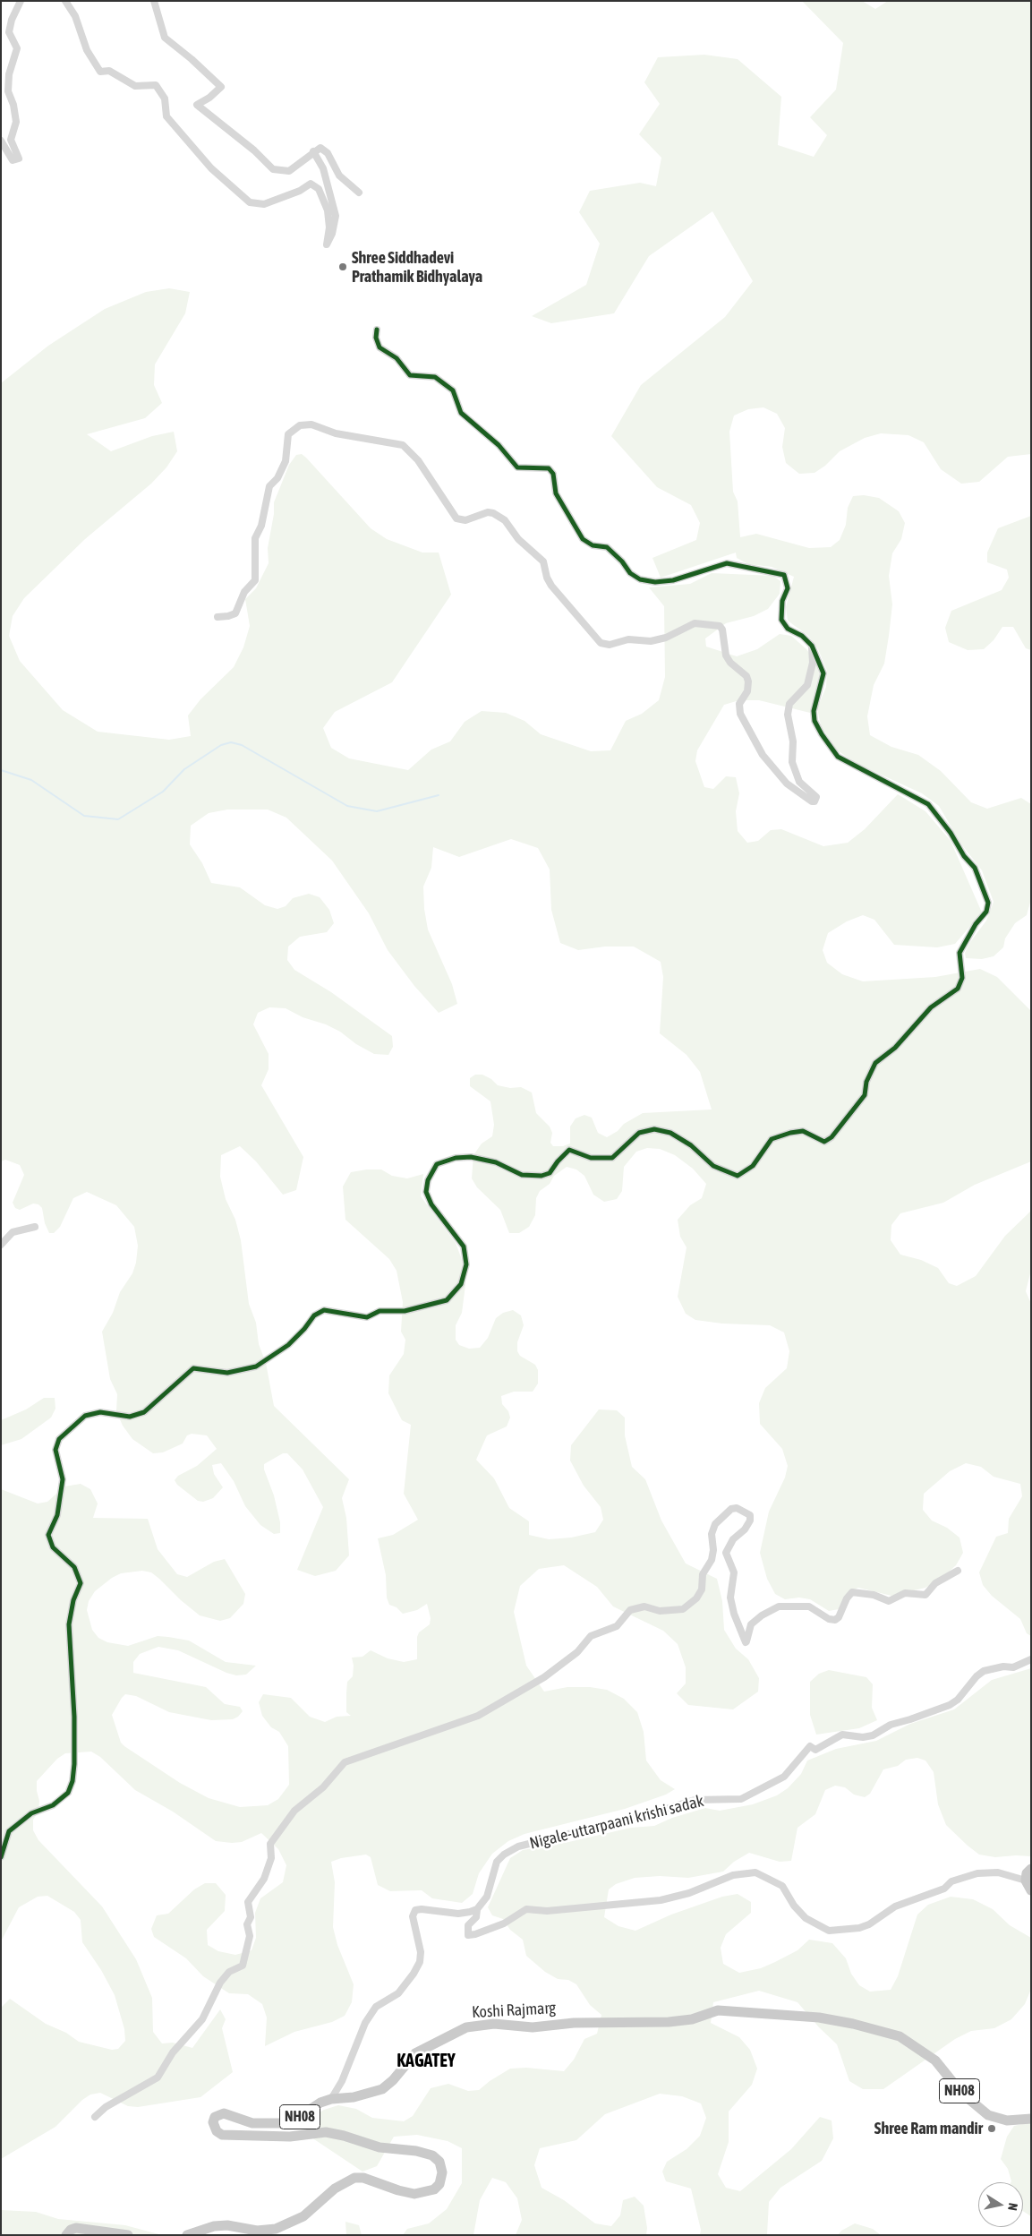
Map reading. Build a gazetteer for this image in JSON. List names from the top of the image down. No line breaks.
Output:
{"streets":{"main road":["Koshi Rajmarg","NH08"],"street":["Nigale-uttarpaani krishi sadak"]},"districts":["KAGATEY"],"places":["Shree Siddhadevi Prathamik Bidhyalaya","Shree Ram mandir"],"north":"right"}
